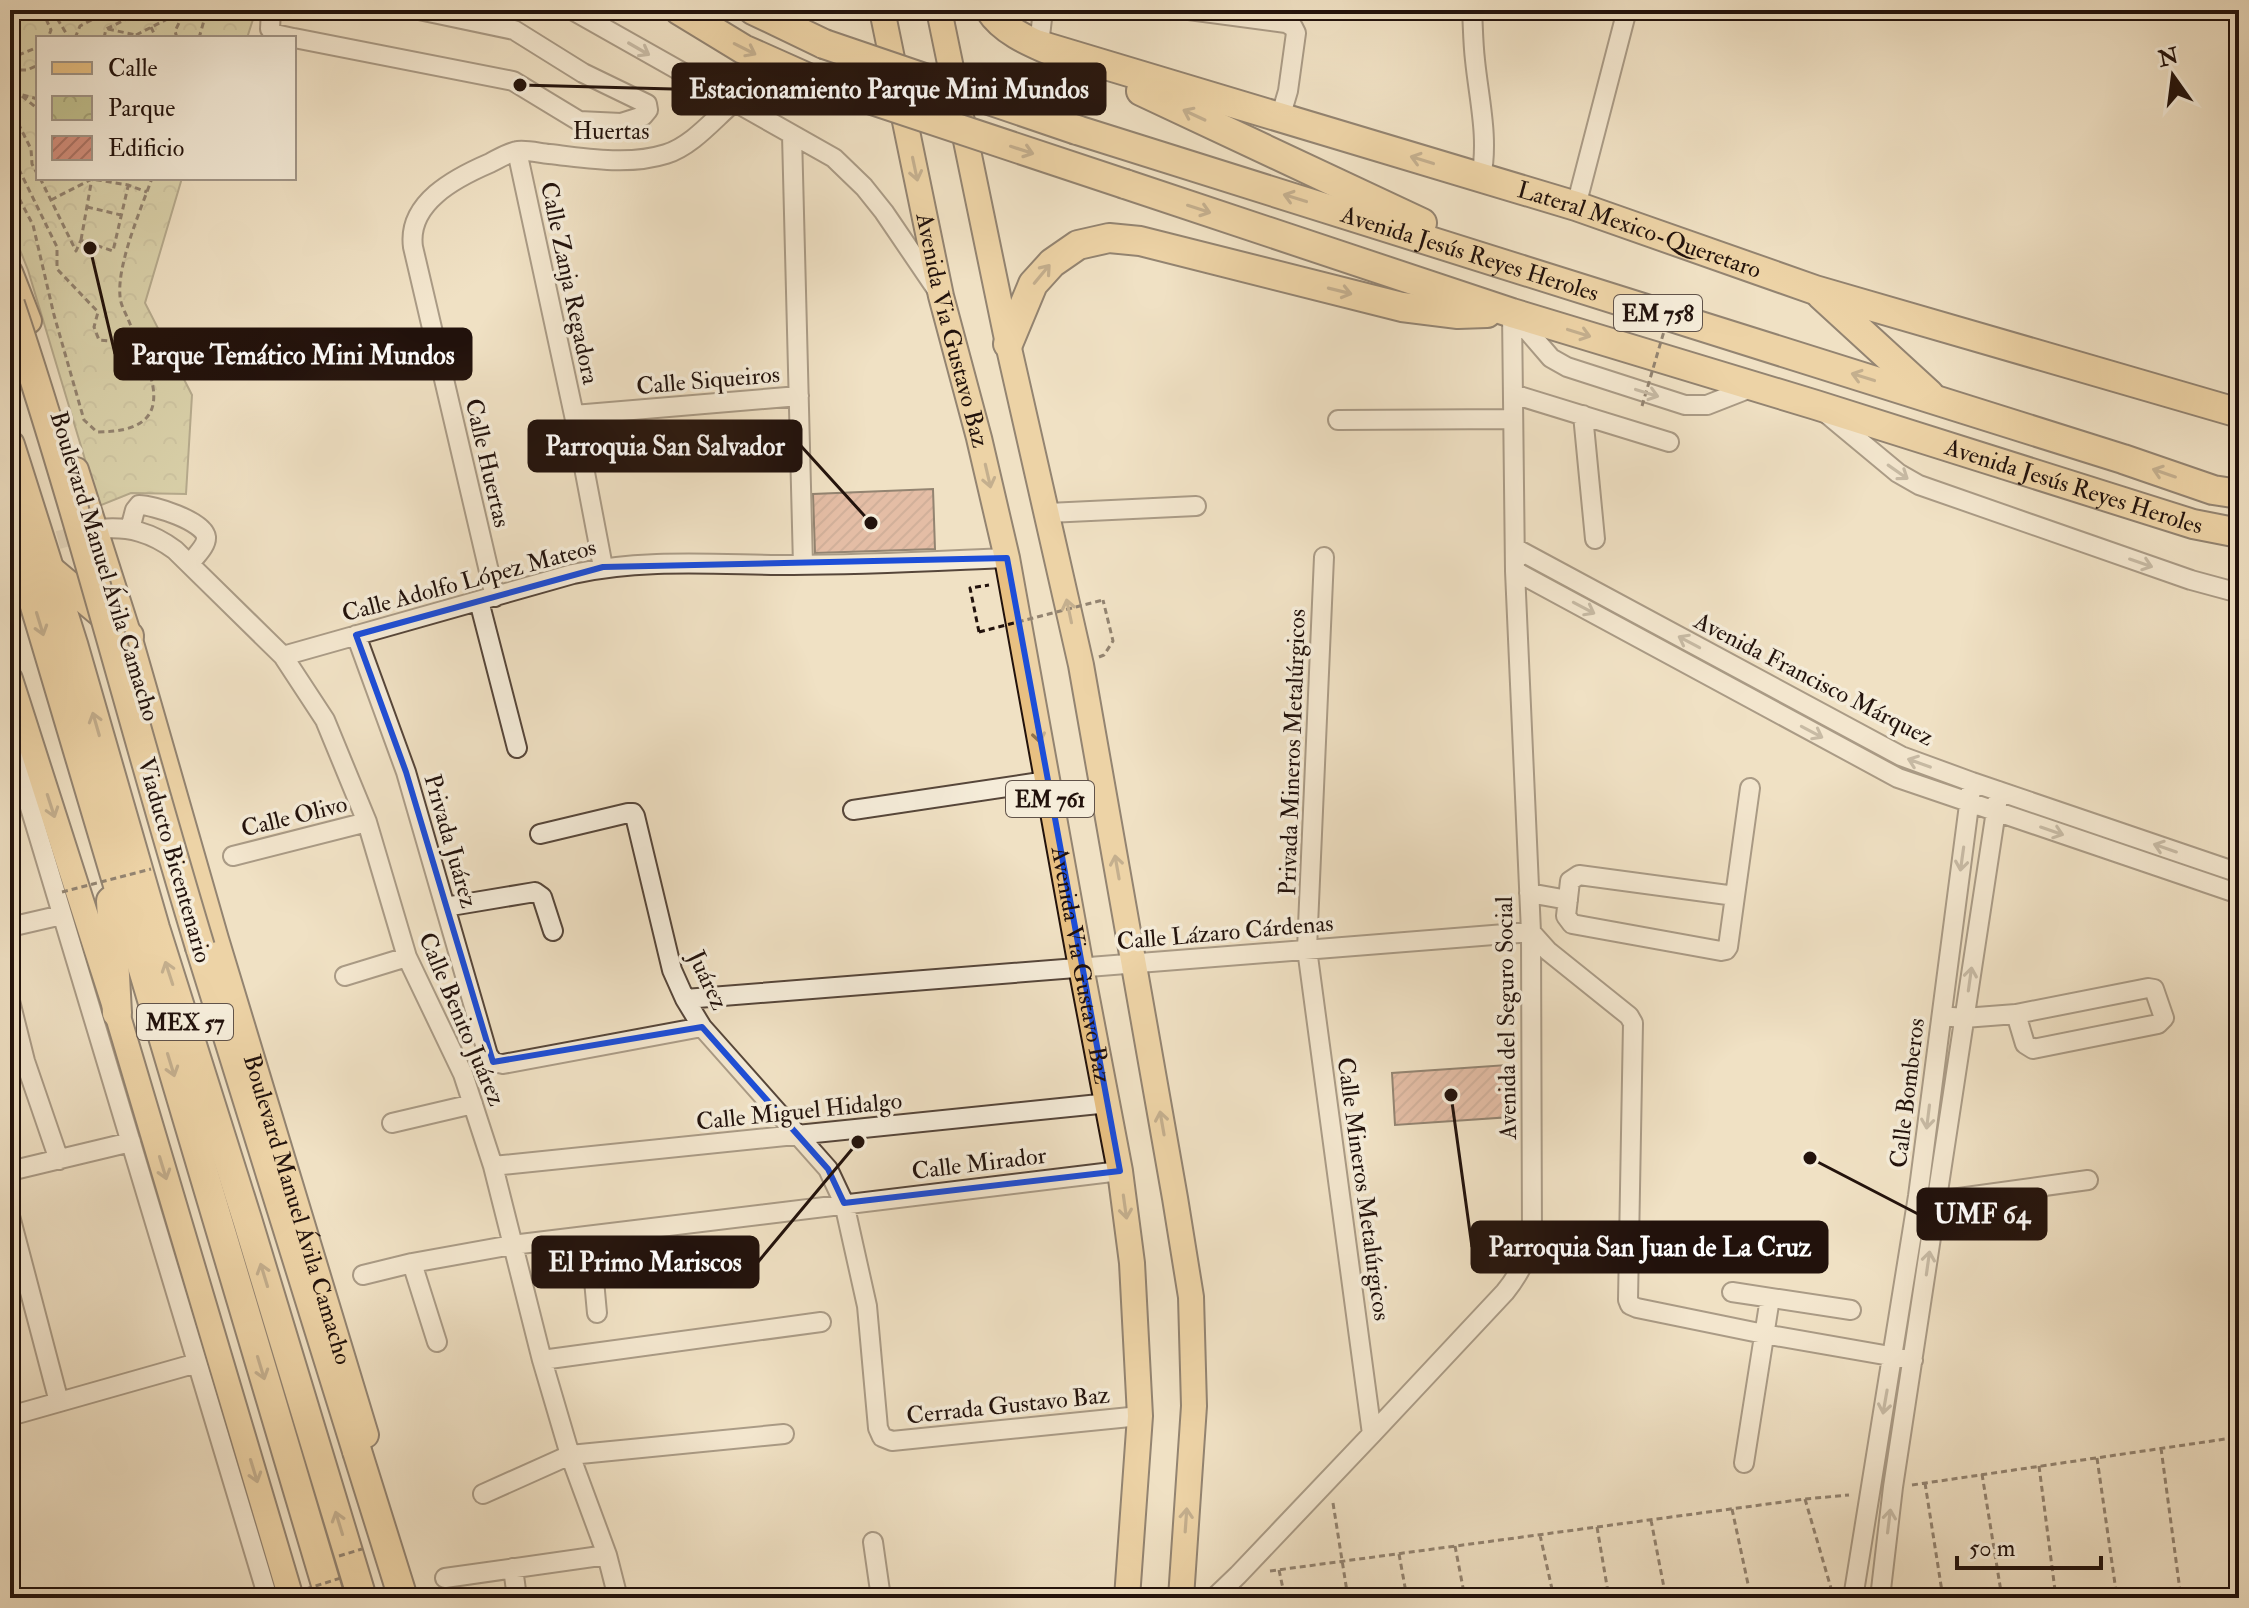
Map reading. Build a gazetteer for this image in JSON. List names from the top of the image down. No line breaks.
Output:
{"streets":{"highway":["Lateral Mexico-Queretaro","Avenida Jesús Reyes Heroles","EM 758","Viaducto Bicentenario","MEX 57"],"main road":["Avenida Via Gustavo Baz","Boulevard Manuel Ávila Camacho","EM 761"],"street":["Huertas","Calle Zanja Regadora","Calle Siqueiros","Calle Huertas","Calle Adolfo López Mateos","Avenida Francisco Márquez","Privada Mineros Metalúrgicos","Calle Olivo","Privada Juárez","Calle Lázaro Cárdenas","Juárez","Avenida del Seguro Social","Calle Benito Juárez","Calle Bomberos","Calle Miguel Hidalgo","Calle Mirador","Calle Mineros Metalúrgicos","Cerrada Gustavo Baz"]},"crossings":[["Huertas","Calle Zanja Regadora"],["Huertas","Calle Huertas"],["Avenida Jesús Reyes Heroles","Avenida del Seguro Social"],["Calle Zanja Regadora","Calle Siqueiros"],["Calle Zanja Regadora","Calle Huertas"],["Calle Zanja Regadora","Calle Adolfo López Mateos"],["Avenida Via Gustavo Baz","Calle Adolfo López Mateos"],["Avenida Via Gustavo Baz","Calle Lázaro Cárdenas"],["Avenida Via Gustavo Baz","Calle Miguel Hidalgo"],["Avenida Via Gustavo Baz","Calle Mirador"],["Avenida Via Gustavo Baz","Cerrada Gustavo Baz"],["Calle Huertas","Calle Adolfo López Mateos"],["Calle Adolfo López Mateos","Privada Juárez"],["Calle Adolfo López Mateos","Calle Benito Juárez"],["Avenida Francisco Márquez","Avenida del Seguro Social"],["Avenida Francisco Márquez","Calle Bomberos"],["Privada Mineros Metalúrgicos","Calle Lázaro Cárdenas"],["Privada Mineros Metalúrgicos","Calle Mineros Metalúrgicos"],["Calle Olivo","Calle Benito Juárez"],["Privada Juárez","Juárez"],["Calle Lázaro Cárdenas","Juárez"],["Calle Lázaro Cárdenas","Avenida del Seguro Social"],["Calle Lázaro Cárdenas","Calle Mineros Metalúrgicos"],["Juárez","Calle Miguel Hidalgo"],["Avenida del Seguro Social","Calle Mineros Metalúrgicos"],["Calle Benito Juárez","Calle Miguel Hidalgo"],["Calle Benito Juárez","Calle Mirador"],["Calle Mirador","Cerrada Gustavo Baz"]],"places":["Estacionamiento Parque Mini Mundos","Parque Temático Mini Mundos","Parroquia San Salvador","Parroquia San Juan de La Cruz","El Primo Mariscos","UMF 64"],"legend":["Calle","Parque","Edificio"],"scale_bar":"50 m","north":"top"}
